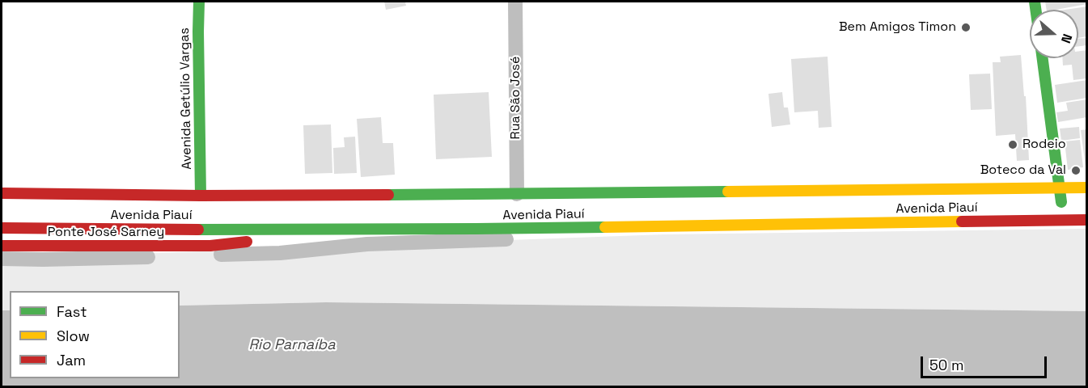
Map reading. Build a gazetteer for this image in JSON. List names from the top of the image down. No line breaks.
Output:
{"streets":{"main road":["Avenida Getúlio Vargas","Avenida Piauí","Ponte José Sarney"],"street":["Rua São José"]},"crossings":[["Rua São José","Avenida Piauí"],["Avenida Getúlio Vargas","Avenida Piauí"],["Avenida Piauí","Ponte José Sarney"]],"water":["Rio Parnaíba"],"places":["Bem Amigos Timon","Rodeio","Boteco da Val"],"legend":["Fast","Slow","Jam"],"scale_bar":"50 m","north":"right"}
